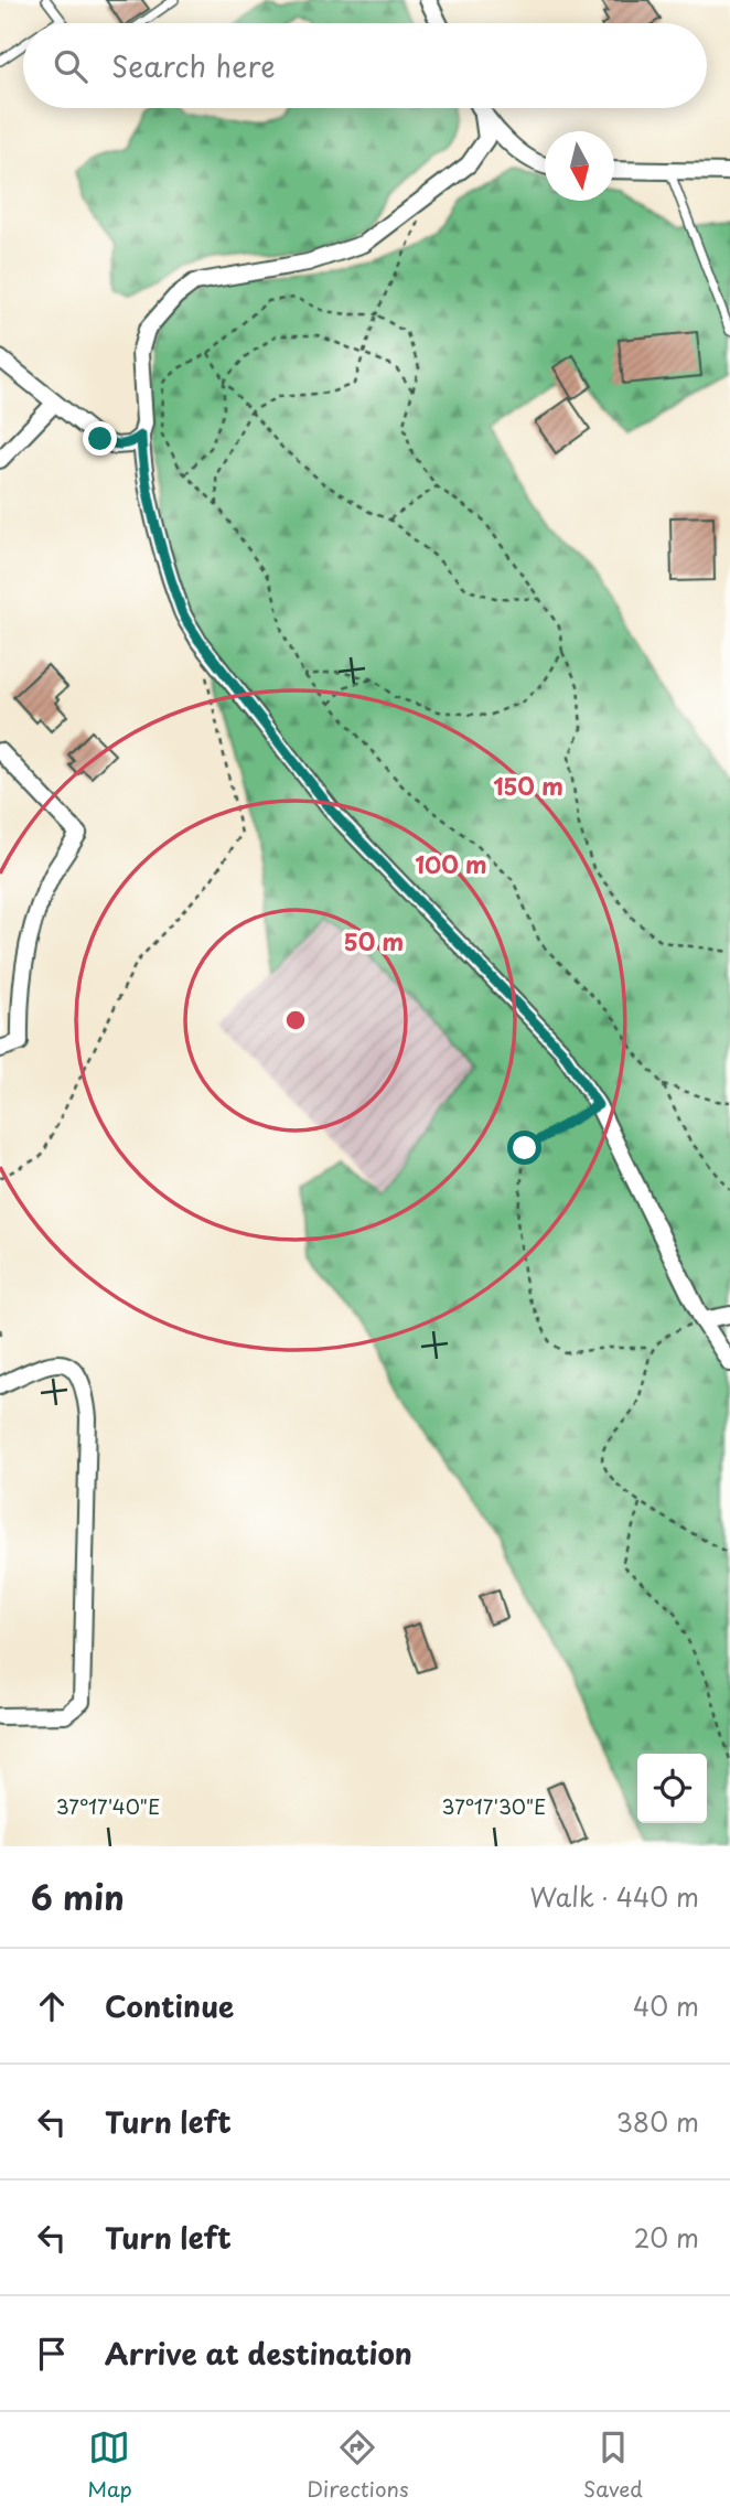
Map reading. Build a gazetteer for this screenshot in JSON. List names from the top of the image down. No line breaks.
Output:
{"north":"bottom","page":{"search":"Search here","heading":["6 min","Walk · 440 m"],"list":[["Continue","40 m"],["Turn left","380 m"],["Turn left","20 m"],"Arrive at destination"],"nav":["Map","Directions","Saved"]},"coordinates":["37°17'40\"E","37°17'30\"E"],"rings":["150 m","100 m","50 m"]}
